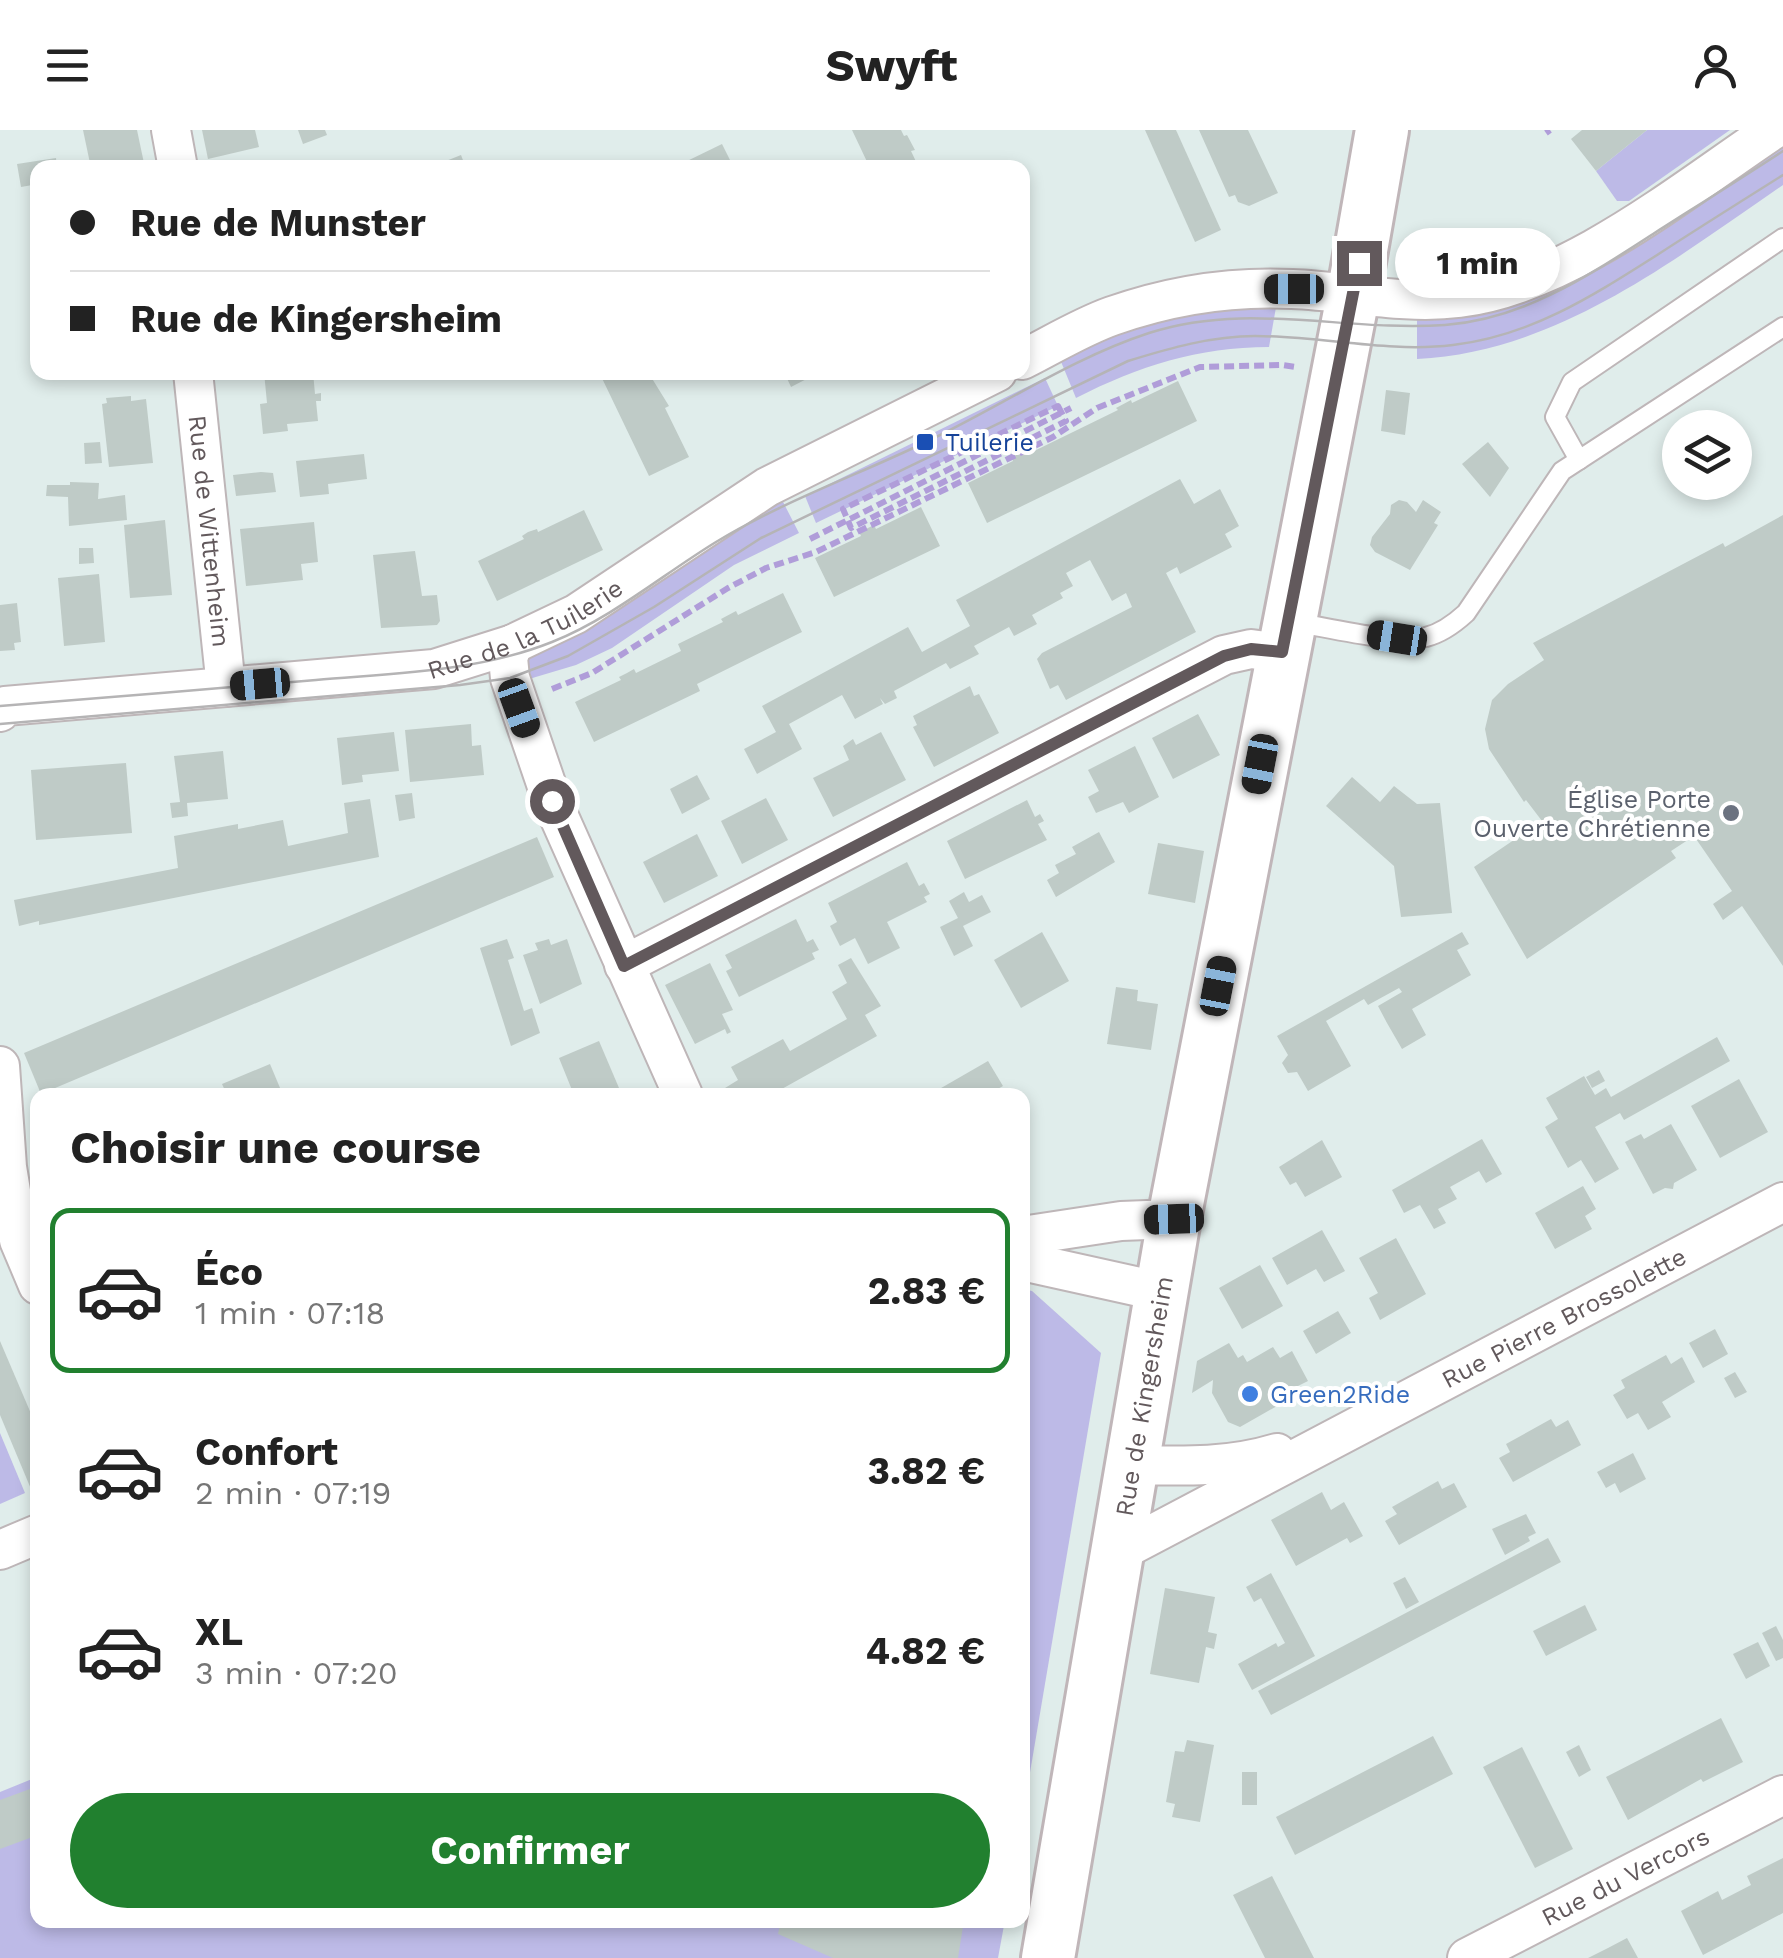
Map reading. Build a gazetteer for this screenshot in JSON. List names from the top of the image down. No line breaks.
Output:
{"streets":{"main road":["Rue de Kingersheim"],"street":["Rue de Wittenheim","Rue de la Tuilerie","Rue Pierre Brossolette","Rue du Vercors"]},"crossings":[["Rue de Wittenheim","Rue de la Tuilerie"],["Rue Pierre Brossolette","Rue de Kingersheim"]],"places":{"transit":["Tuilerie"],"other":["Église Porte Ouverte Chrétienne","Green2Ride"]},"page":{"header":"Swyft","banner":["Rue de Munster","Rue de Kingersheim"],"bubble":"1 min","heading":"Choisir une course","list":[{"name":"Éco","note":"1 min · 07:18","value":"2.83 €"},{"name":"Confort","note":"2 min · 07:19","value":"3.82 €"},{"name":"XL","note":"3 min · 07:20","value":"4.82 €"}],"buttons":"Confirmer"}}
